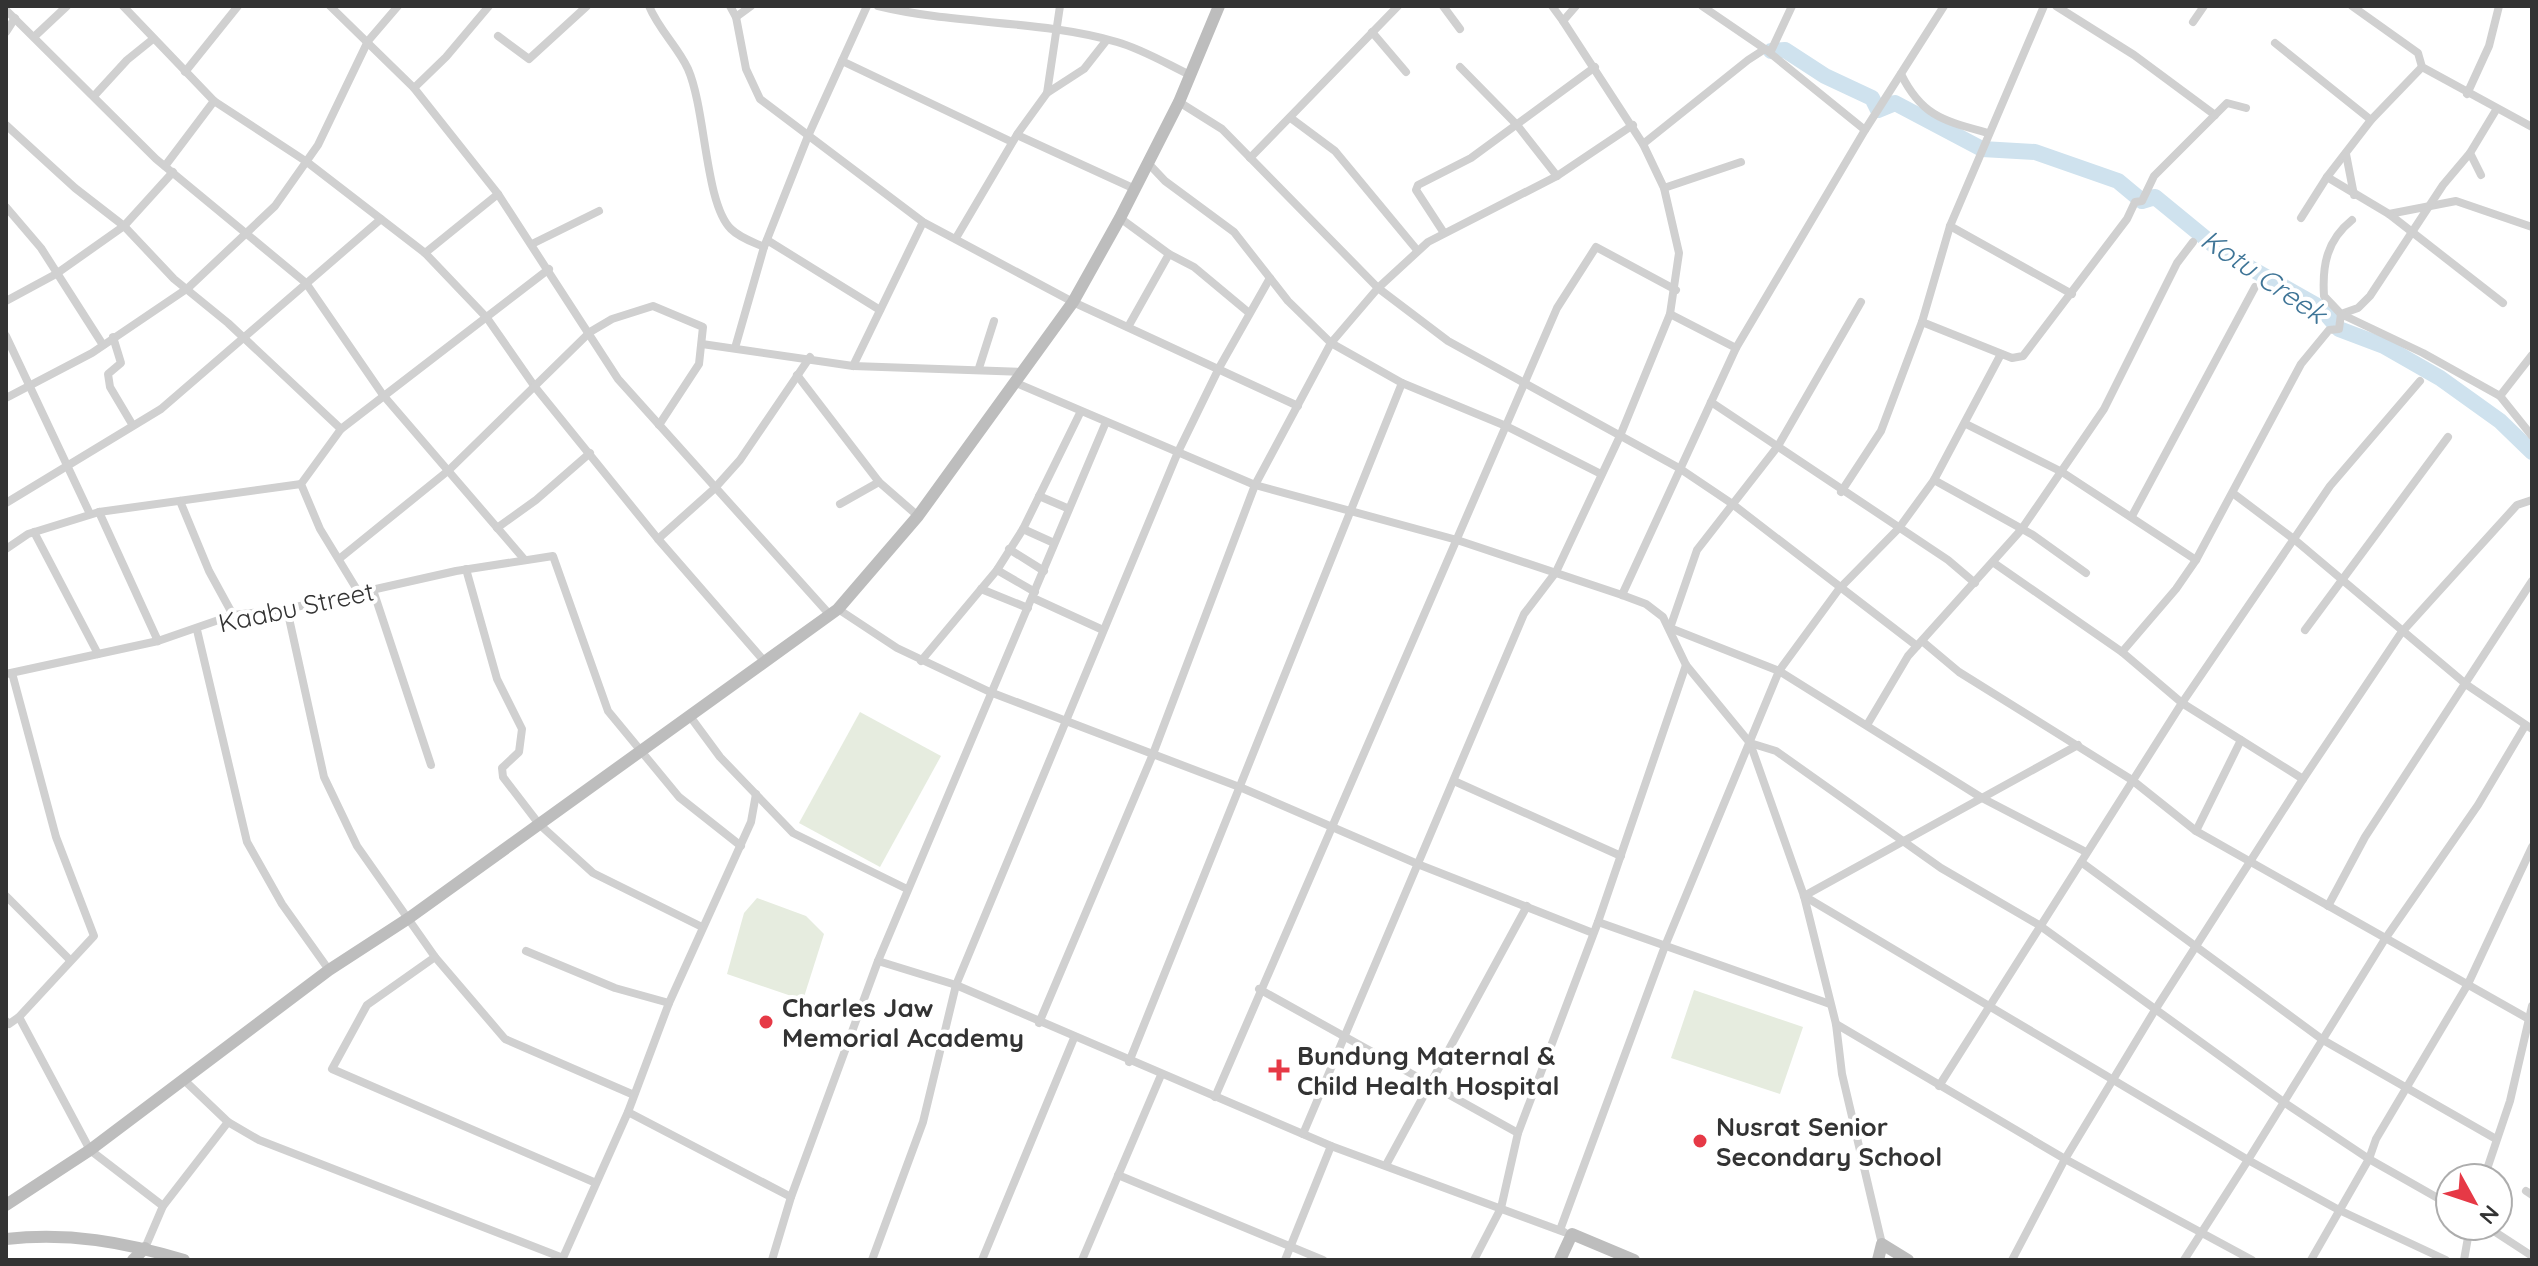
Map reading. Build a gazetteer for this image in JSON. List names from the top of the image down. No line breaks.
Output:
{"streets":{"street":["Kaabu Street"]},"water":["Kotu Creek"],"places":{"other":["Charles Jaw Memorial Academy","Nusrat Senior Secondary School"],"health":["Bundung Maternal & Child Health Hospital"]},"north":"bottom right"}
